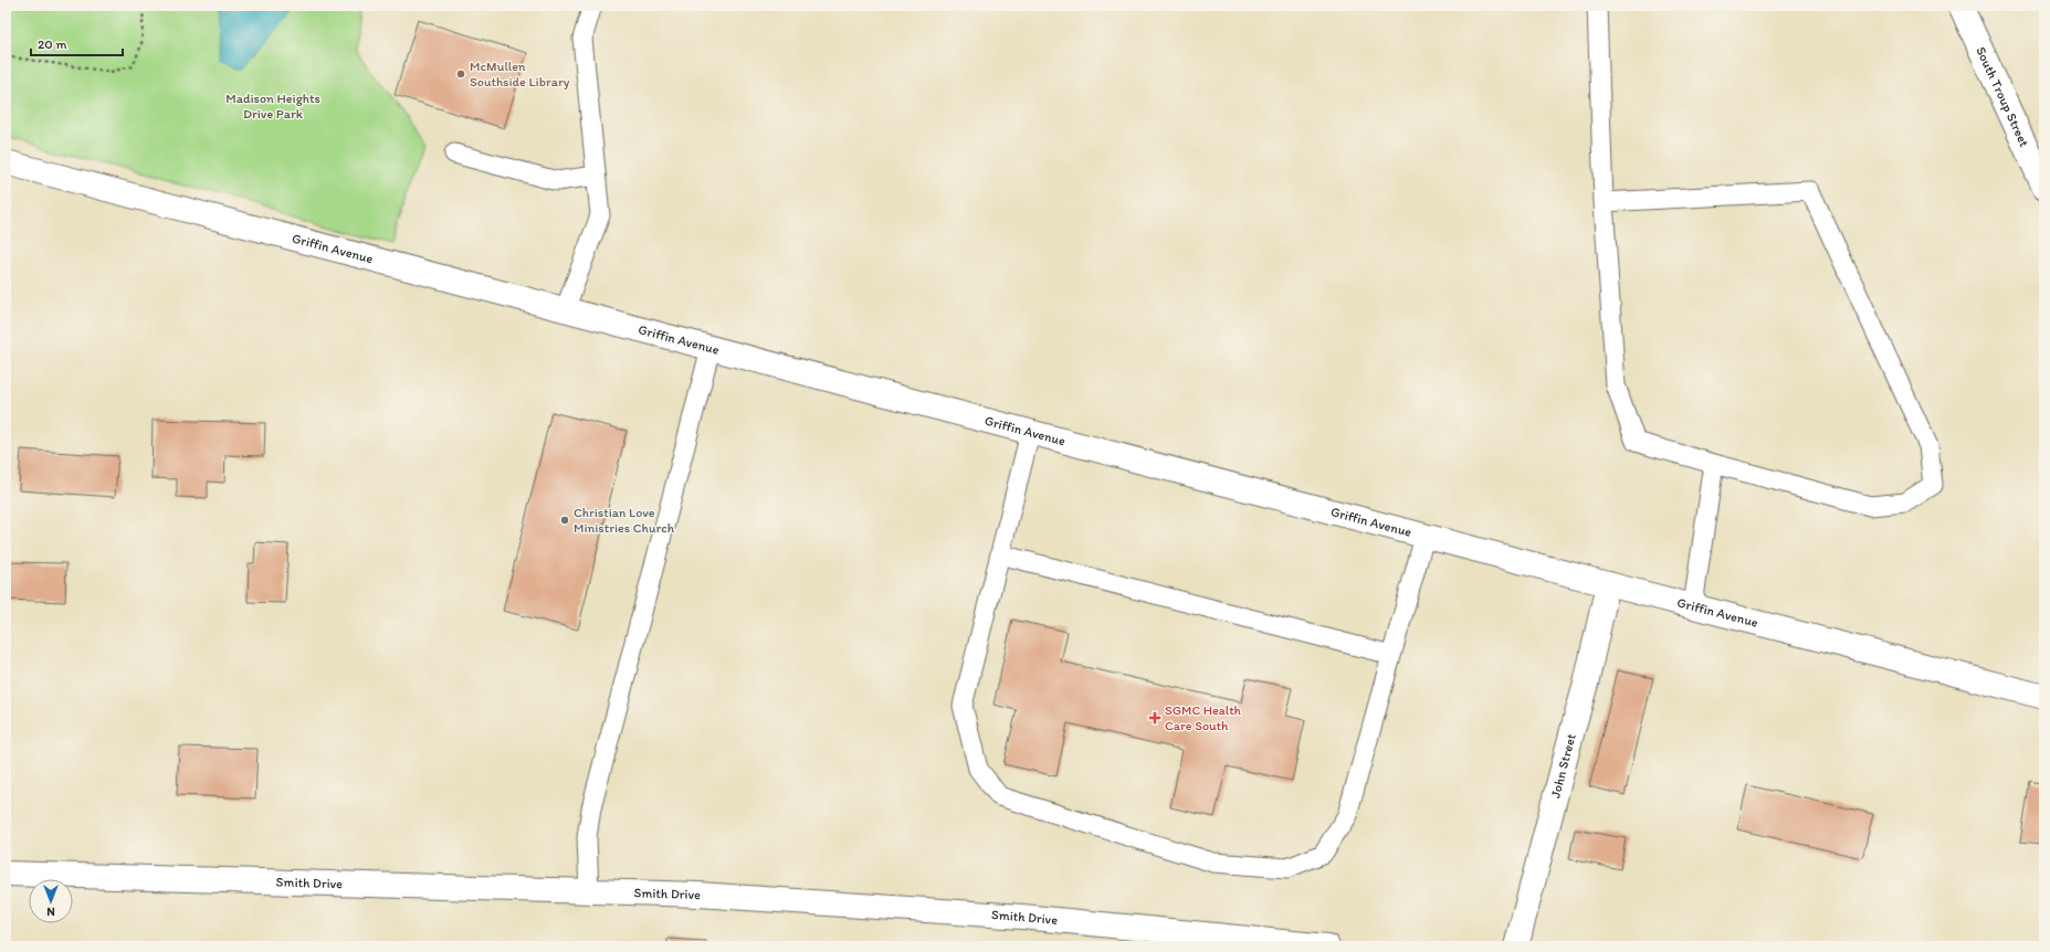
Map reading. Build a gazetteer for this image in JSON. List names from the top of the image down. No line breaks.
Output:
{"streets":{"main road":["South Troup Street","Griffin Avenue","John Street","Smith Drive"]},"crossings":[["Griffin Avenue","John Street"]],"parks":["Madison Heights Drive Park"],"places":{"other":["McMullen Southside Library","Christian Love Ministries Church"],"health":["SGMC Health Care South"]},"scale_bar":"20 m","north":"bottom"}
